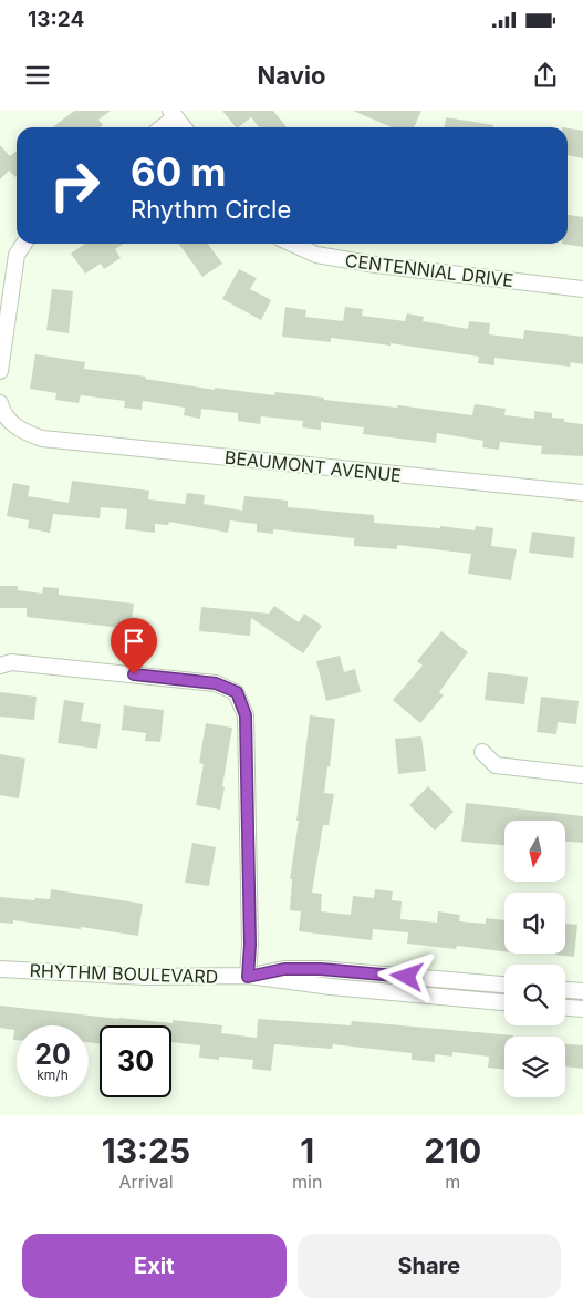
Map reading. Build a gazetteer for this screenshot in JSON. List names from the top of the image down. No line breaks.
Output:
{"streets":{"street":["CENTENNIAL DRIVE","BEAUMONT AVENUE","RHYTHM BOULEVARD"]},"north":"bottom","page":{"status":"13:24","header":"Navio","turn":["60 m","Rhythm Circle"],"speed":"20 km/h","limit":"30","eta":["13:25","Arrival","1","min","210","m"],"buttons":["Exit","Share"]}}
